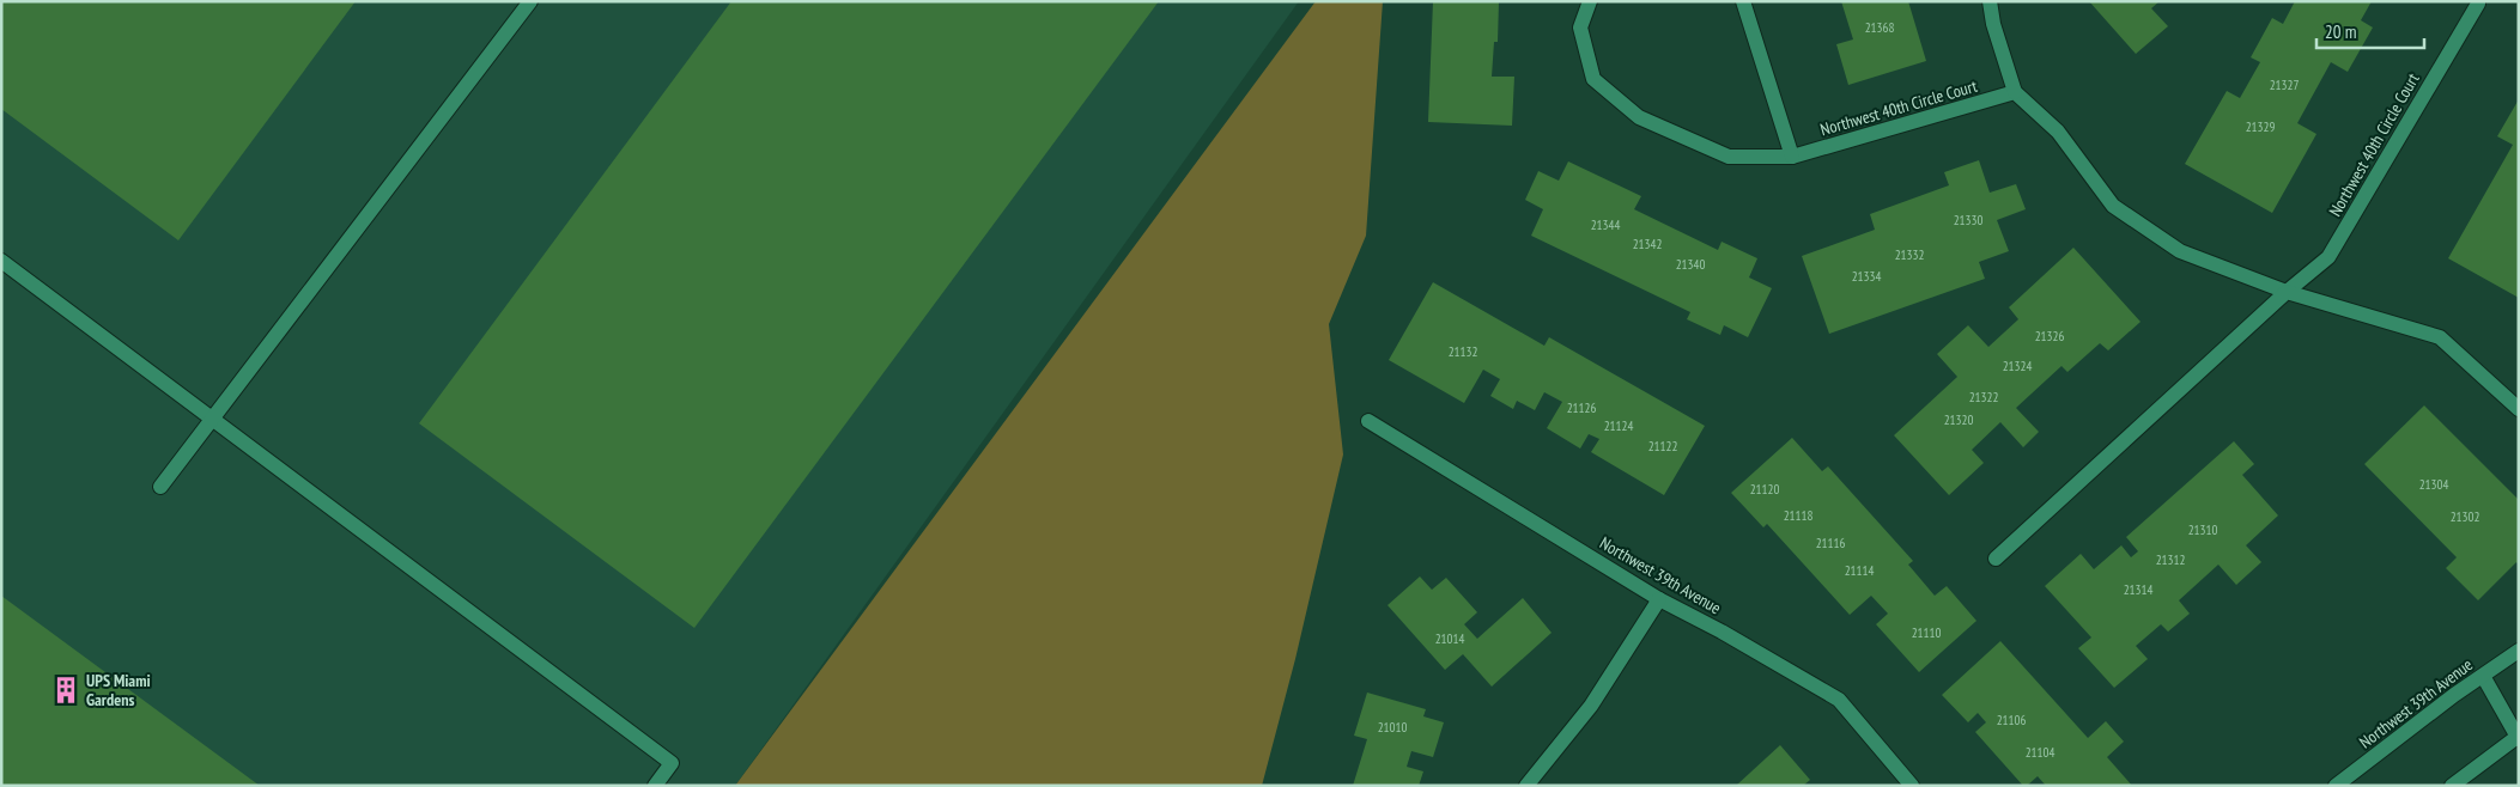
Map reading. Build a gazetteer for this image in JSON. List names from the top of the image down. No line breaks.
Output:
{"streets":{"street":["Northwest 40th Circle Court","Northwest 39th Avenue"]},"places":{"building":["UPS Miami Gardens"]},"house_numbers":["21368","21327","21329","21330","21344","21342","21332","21340","21334","21326","21132","21324","21322","21126","21320","21124","21122","21304","21120","21118","21302","21310","21116","21312","21114","21314","21110","21014","21106","21010","21104"],"scale_bar":"20 m"}
